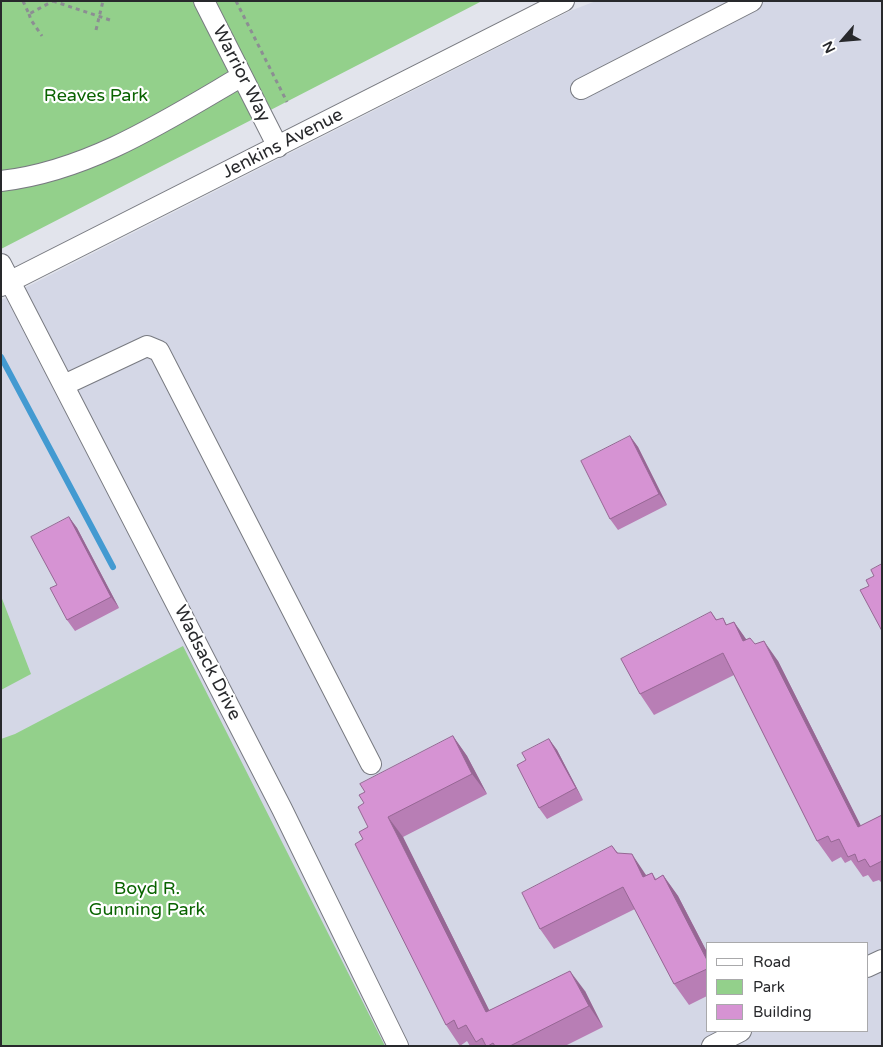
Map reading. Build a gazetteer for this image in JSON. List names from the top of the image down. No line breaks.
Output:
{"streets":{"street":["Warrior Way","Jenkins Avenue","Wadsack Drive"]},"crossings":[["Warrior Way","Jenkins Avenue"],["Jenkins Avenue","Wadsack Drive"]],"parks":["Reaves Park","Boyd R. Gunning Park"],"legend":["Road","Park","Building"],"north":"bottom left"}
